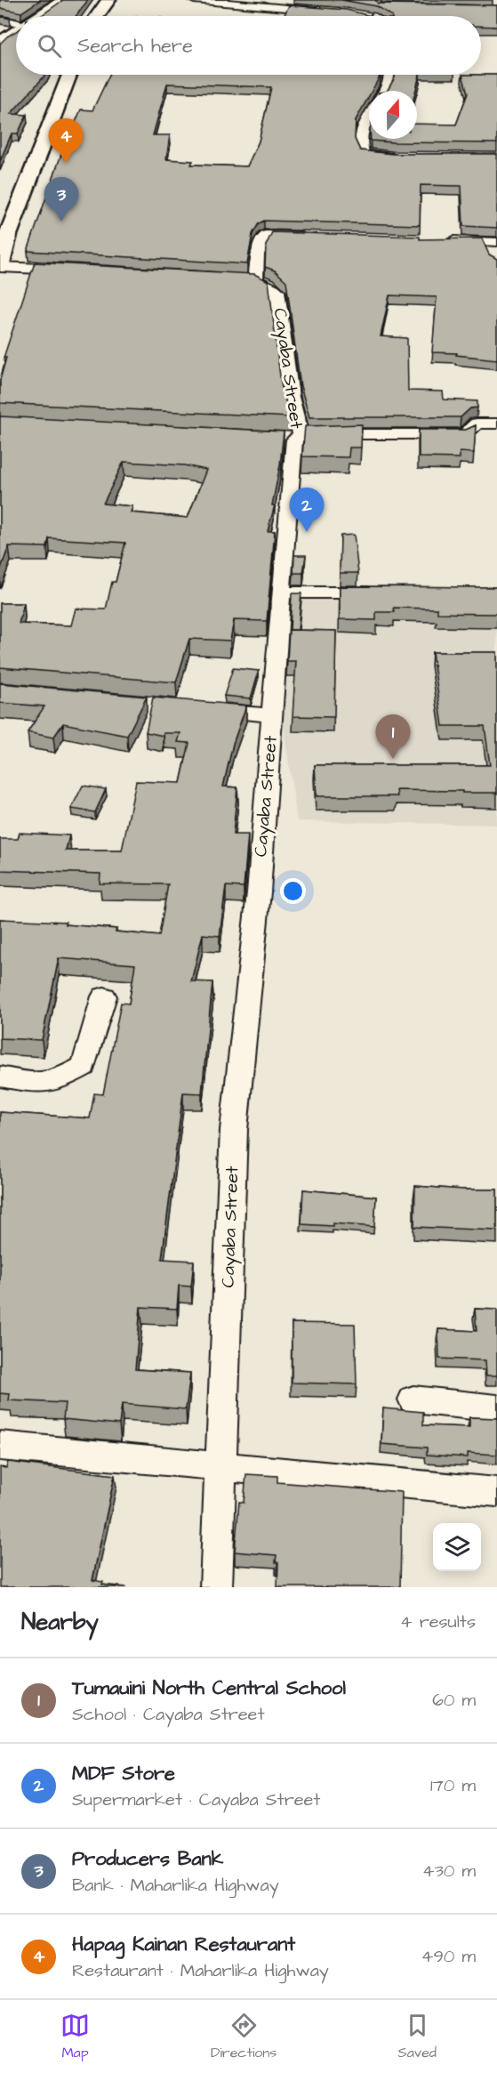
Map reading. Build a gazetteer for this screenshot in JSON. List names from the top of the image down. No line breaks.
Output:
{"streets":{"street":["Cayaba Street"]},"north":"top","page":{"search":"Search here","pins":["4","3","2","1"],"heading":["Nearby","4 results"],"list":[{"mark":"1","name":"Tumauini North Central School","note":"School · Cayaba Street","value":"60 m"},{"mark":"2","name":"MDF Store","note":"Supermarket · Cayaba Street","value":"170 m"},{"mark":"3","name":"Producers Bank","note":"Bank · Maharlika Highway","value":"430 m"},{"mark":"4","name":"Hapag Kainan Restaurant","note":"Restaurant · Maharlika Highway","value":"490 m"}],"nav":["Map","Directions","Saved"]}}
